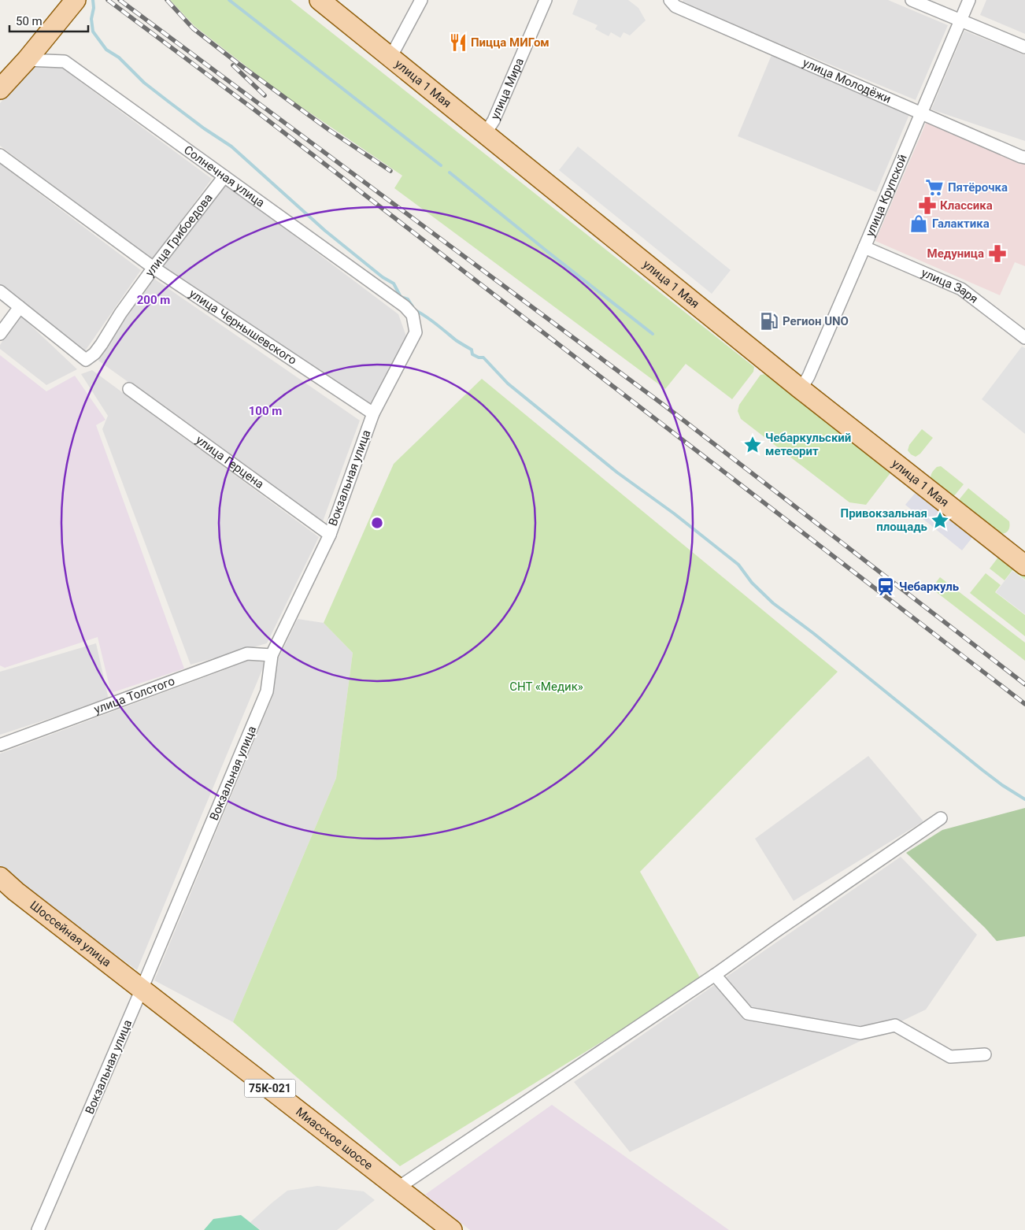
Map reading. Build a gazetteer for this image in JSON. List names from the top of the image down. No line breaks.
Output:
{"streets":{"main road":["улица 1 Мая","Шоссейная улица","75К-021","Миасское шоссе"],"street":["улица Молодёжи","улица Мира","Солнечная улица","улица Крупской","улица Грибоедова","улица Заря","улица Чернышевского","улица Герцена","Вокзальная улица","улица Толстого"]},"crossings":[["улица Молодёжи","улица Крупской"],["улица 1 Мая","улица Мира"],["улица 1 Мая","улица Крупской"],["Солнечная улица","улица Грибоедова"],["Солнечная улица","Вокзальная улица"],["улица Крупской","улица Заря"],["улица Грибоедова","улица Чернышевского"],["улица Чернышевского","Вокзальная улица"],["улица Герцена","Вокзальная улица"],["Вокзальная улица","улица Толстого"],["Вокзальная улица","Шоссейная улица"],["Вокзальная улица","Миасское шоссе"],["Шоссейная улица","Миасское шоссе"]],"parks":["СНТ «Медик»"],"places":{"restaurant":["Пицца МИГом"],"supermarket":["Пятёрочка"],"pharmacy":["Классика","Медуница"],"shop":["Галактика"],"fuel station":["Регион UNO"],"place":["Чебаркульский метеорит","Привокзальная площадь"],"station":["Чебаркуль"]},"scale_bar":"50 m","rings":["200 m","100 m"]}
